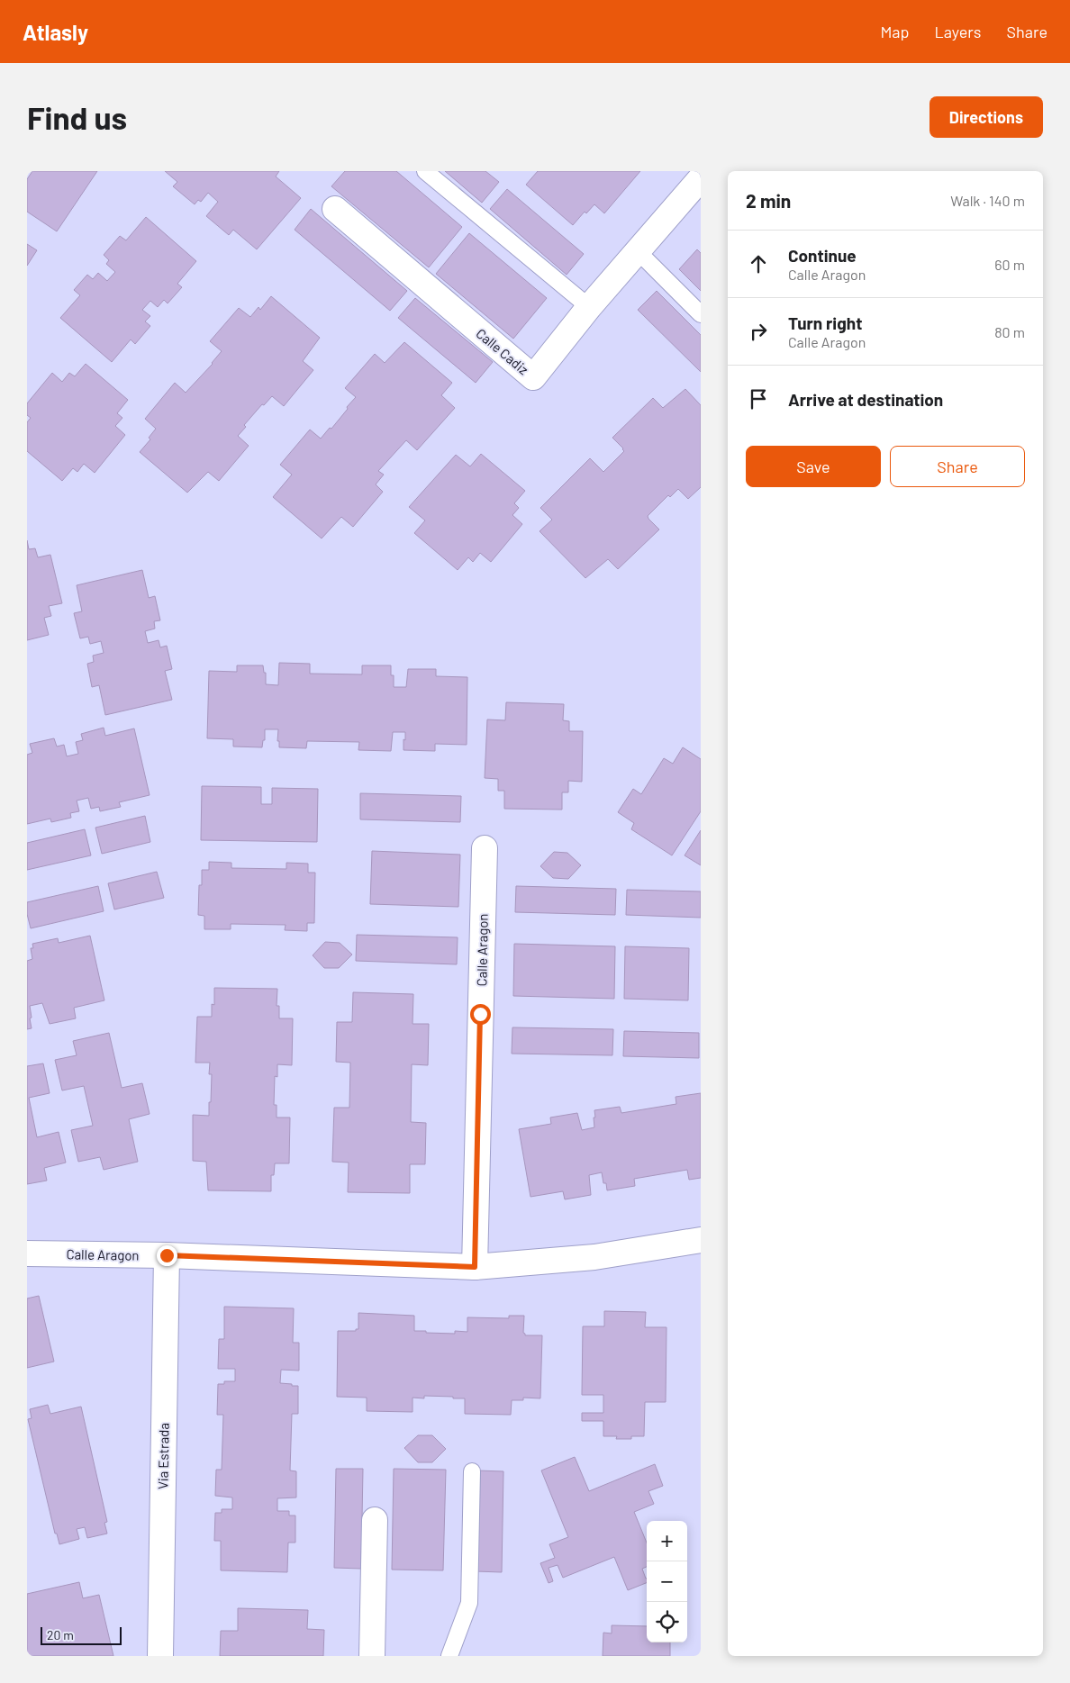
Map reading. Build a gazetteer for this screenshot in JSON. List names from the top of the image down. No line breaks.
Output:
{"streets":{"street":["Calle Cadiz","Calle Aragon","Via Estrada"]},"crossings":[["Calle Aragon","Via Estrada"]],"scale_bar":"20 m","page":{"header":"Atlasly","nav":["Map","Layers","Share"],"buttons":["Directions",["Save","Share"]],"title":"Find us","heading":["2 min","Walk · 140 m"],"list":[["Continue","Calle Aragon","60 m"],["Turn right","Calle Aragon","80 m"],"Arrive at destination"],"map_buttons":["+","−"],"scale":"20 m"}}
